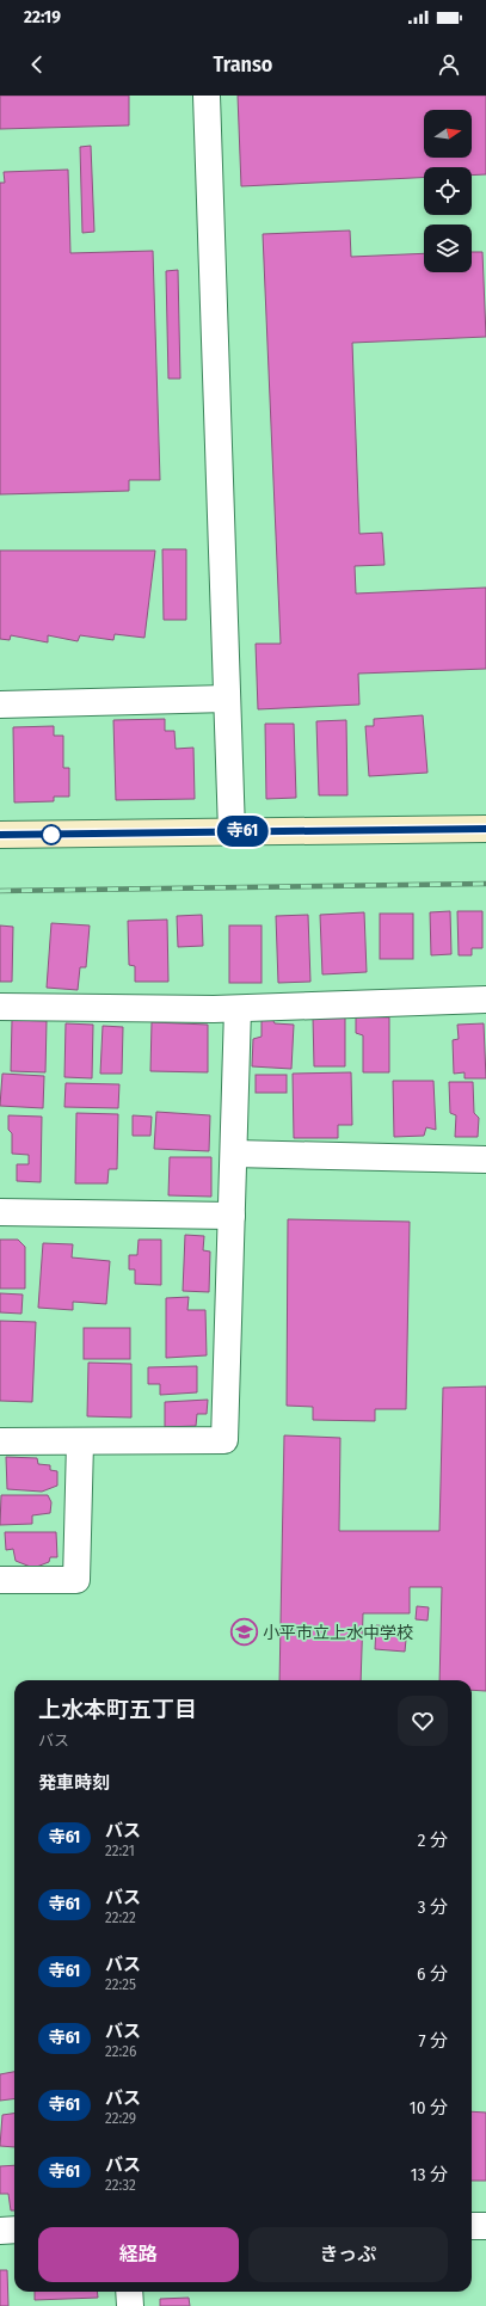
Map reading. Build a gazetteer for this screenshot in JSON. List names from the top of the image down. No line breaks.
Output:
{"places":{"school or university":["小平市立上水中学校"]},"lines":["bus line 寺61"],"north":"right","page":{"status":"22:19","header":"Transo","on_map":"寺61","heading":[["上水本町五丁目","バス"],"発車時刻"],"list":[{"mark":"寺61","name":"バス","note":"22:21","value":"2 分"},{"mark":"寺61","name":"バス","note":"22:22","value":"3 分"},{"mark":"寺61","name":"バス","note":"22:25","value":"6 分"},{"mark":"寺61","name":"バス","note":"22:26","value":"7 分"},{"mark":"寺61","name":"バス","note":"22:29","value":"10 分"},{"mark":"寺61","name":"バス","note":"22:32","value":"13 分"}],"buttons":["経路","きっぷ"]}}
